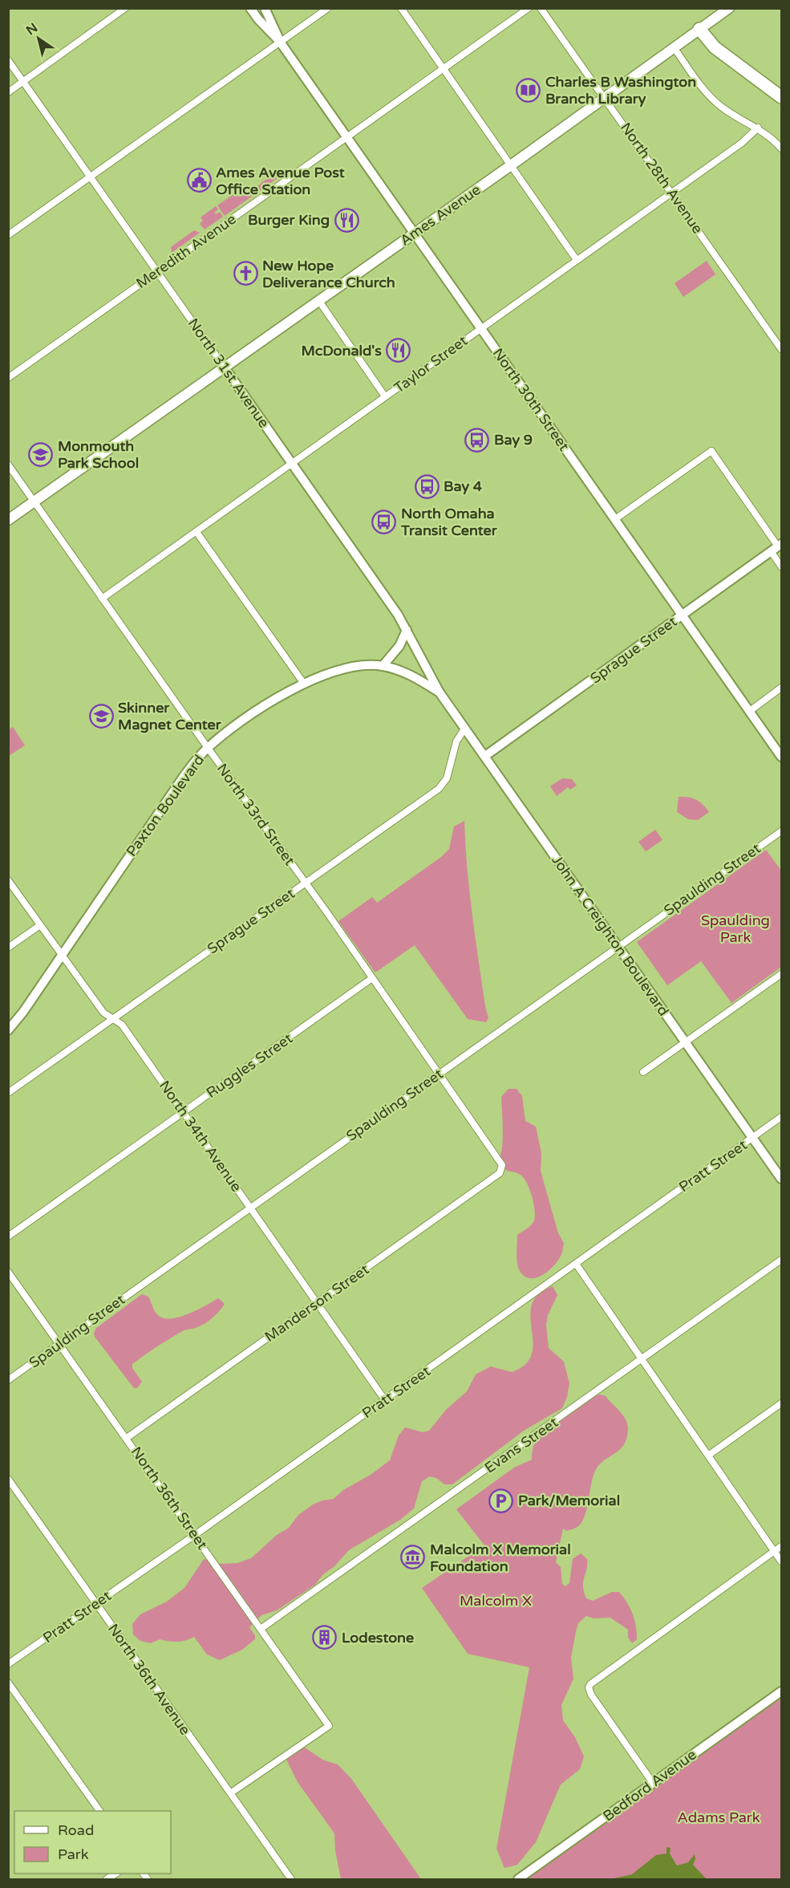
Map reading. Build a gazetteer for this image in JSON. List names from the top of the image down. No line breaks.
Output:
{"streets":{"main road":["Ames Avenue"],"street":["North 28th Avenue","Meredith Avenue","Taylor Street","North 31st Avenue","North 30th Street","Sprague Street","Paxton Boulevard","North 33rd Street","Spaulding Street","John A Creighton Boulevard","Ruggles Street","North 34th Avenue","Pratt Street","Manderson Street","Evans Street","North 36th Street","North 36th Avenue","Bedford Avenue"]},"crossings":[["North 28th Avenue","Ames Avenue"],["North 28th Avenue","Taylor Street"],["Ames Avenue","North 31st Avenue"],["Ames Avenue","North 30th Street"],["Ames Avenue","North 33rd Street"],["Meredith Avenue","North 31st Avenue"],["Meredith Avenue","North 30th Street"],["Taylor Street","North 31st Avenue"],["Taylor Street","North 30th Street"],["Taylor Street","North 33rd Street"],["North 31st Avenue","Paxton Boulevard"],["North 31st Avenue","John A Creighton Boulevard"],["North 30th Street","Sprague Street"],["Sprague Street","North 33rd Street"],["Sprague Street","John A Creighton Boulevard"],["Sprague Street","North 34th Avenue"],["Paxton Boulevard","North 33rd Street"],["Paxton Boulevard","John A Creighton Boulevard"],["Paxton Boulevard","North 34th Avenue"],["North 33rd Street","Spaulding Street"],["North 33rd Street","Ruggles Street"],["North 33rd Street","Manderson Street"],["Spaulding Street","John A Creighton Boulevard"],["Spaulding Street","North 34th Avenue"],["Spaulding Street","North 36th Street"],["John A Creighton Boulevard","Pratt Street"],["Ruggles Street","North 34th Avenue"],["North 34th Avenue","Pratt Street"],["North 34th Avenue","Manderson Street"],["Pratt Street","North 36th Street"],["Pratt Street","North 36th Avenue"],["Manderson Street","North 36th Street"],["Evans Street","North 36th Street"],["North 36th Street","North 36th Avenue"]],"parks":["Spaulding Park","Malcolm X","Adams Park"],"places":{"library":["Charles B Washington Branch Library"],"public building":["Ames Avenue Post Office Station"],"restaurant":["Burger King","McDonald's"],"church":["New Hope Deliverance Church"],"bus stop":["Bay 9","Bay 4","North Omaha Transit Center"],"school or university":["Monmouth Park School","Skinner Magnet Center"],"parking":["Park/Memorial"],"museum":["Malcolm X Memorial Foundation"],"building":["Lodestone"]},"legend":["Road","Park"],"north":"top left"}
